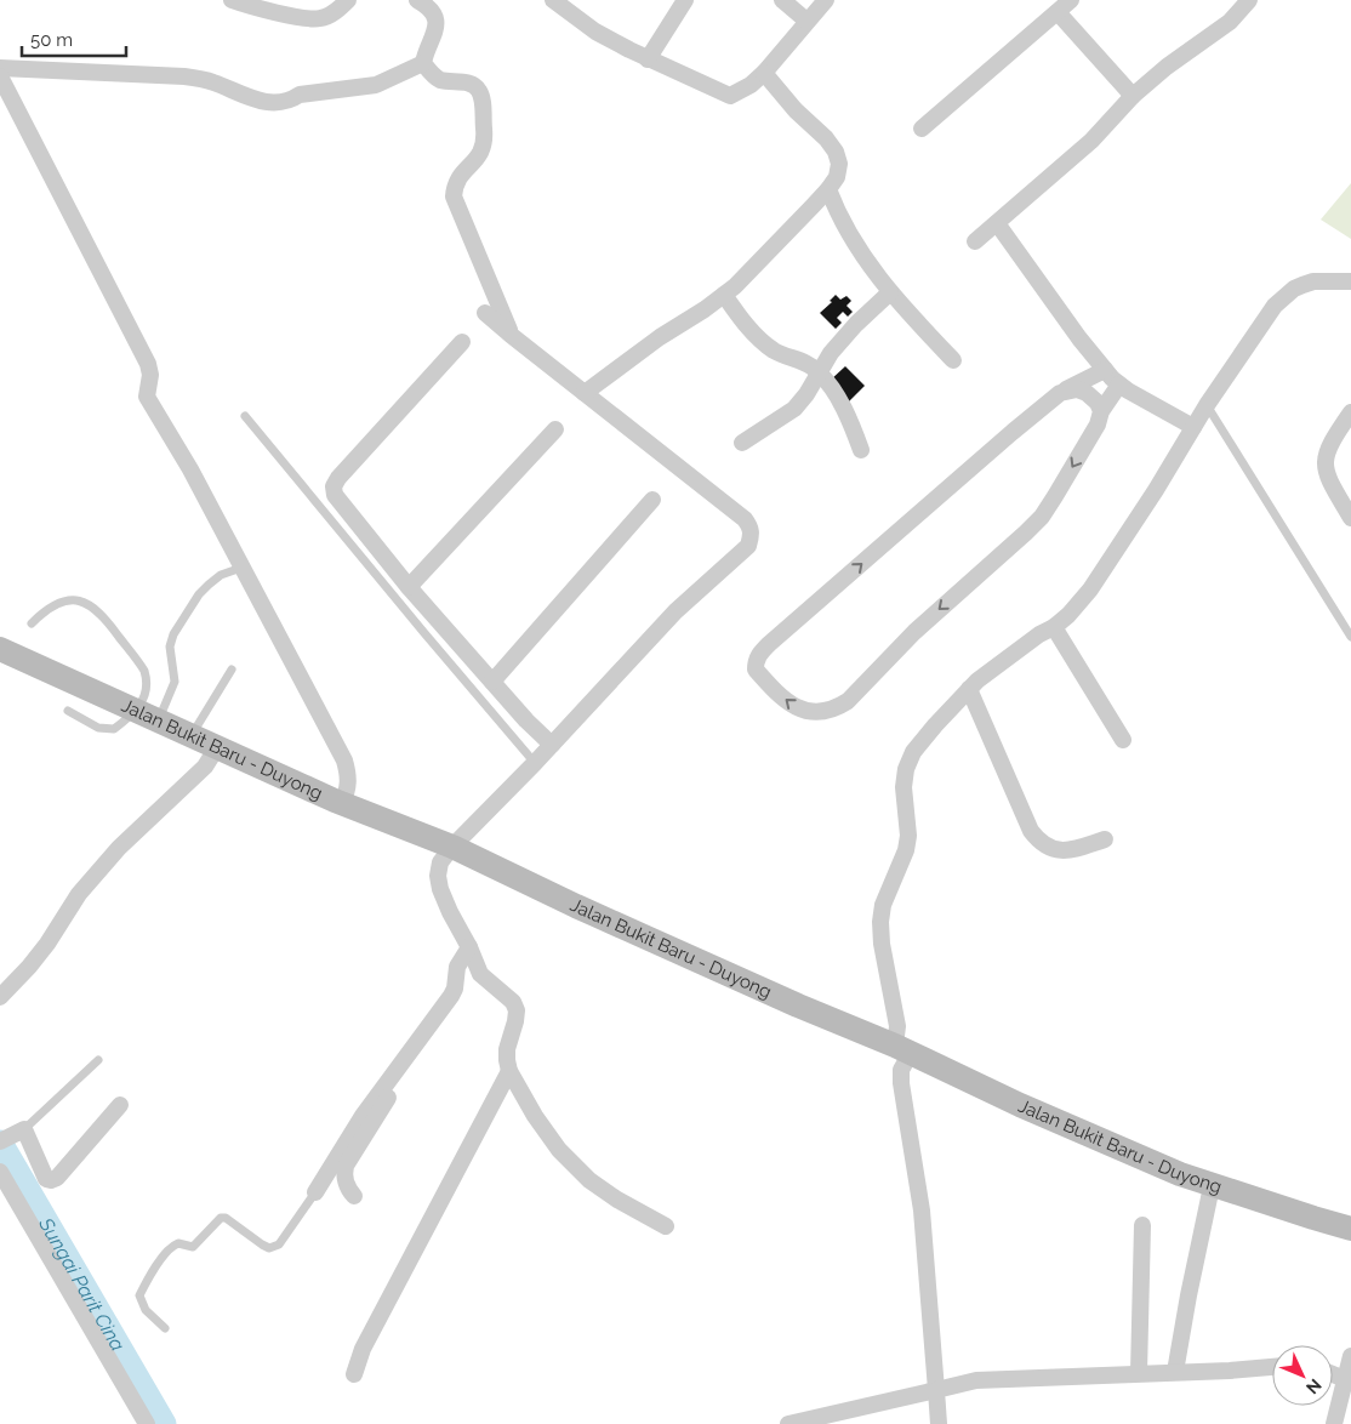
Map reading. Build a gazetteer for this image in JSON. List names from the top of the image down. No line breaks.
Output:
{"streets":{"main road":["Jalan Bukit Baru - Duyong"]},"water":["Sungai Parit Cina"],"scale_bar":"50 m","north":"bottom right"}
